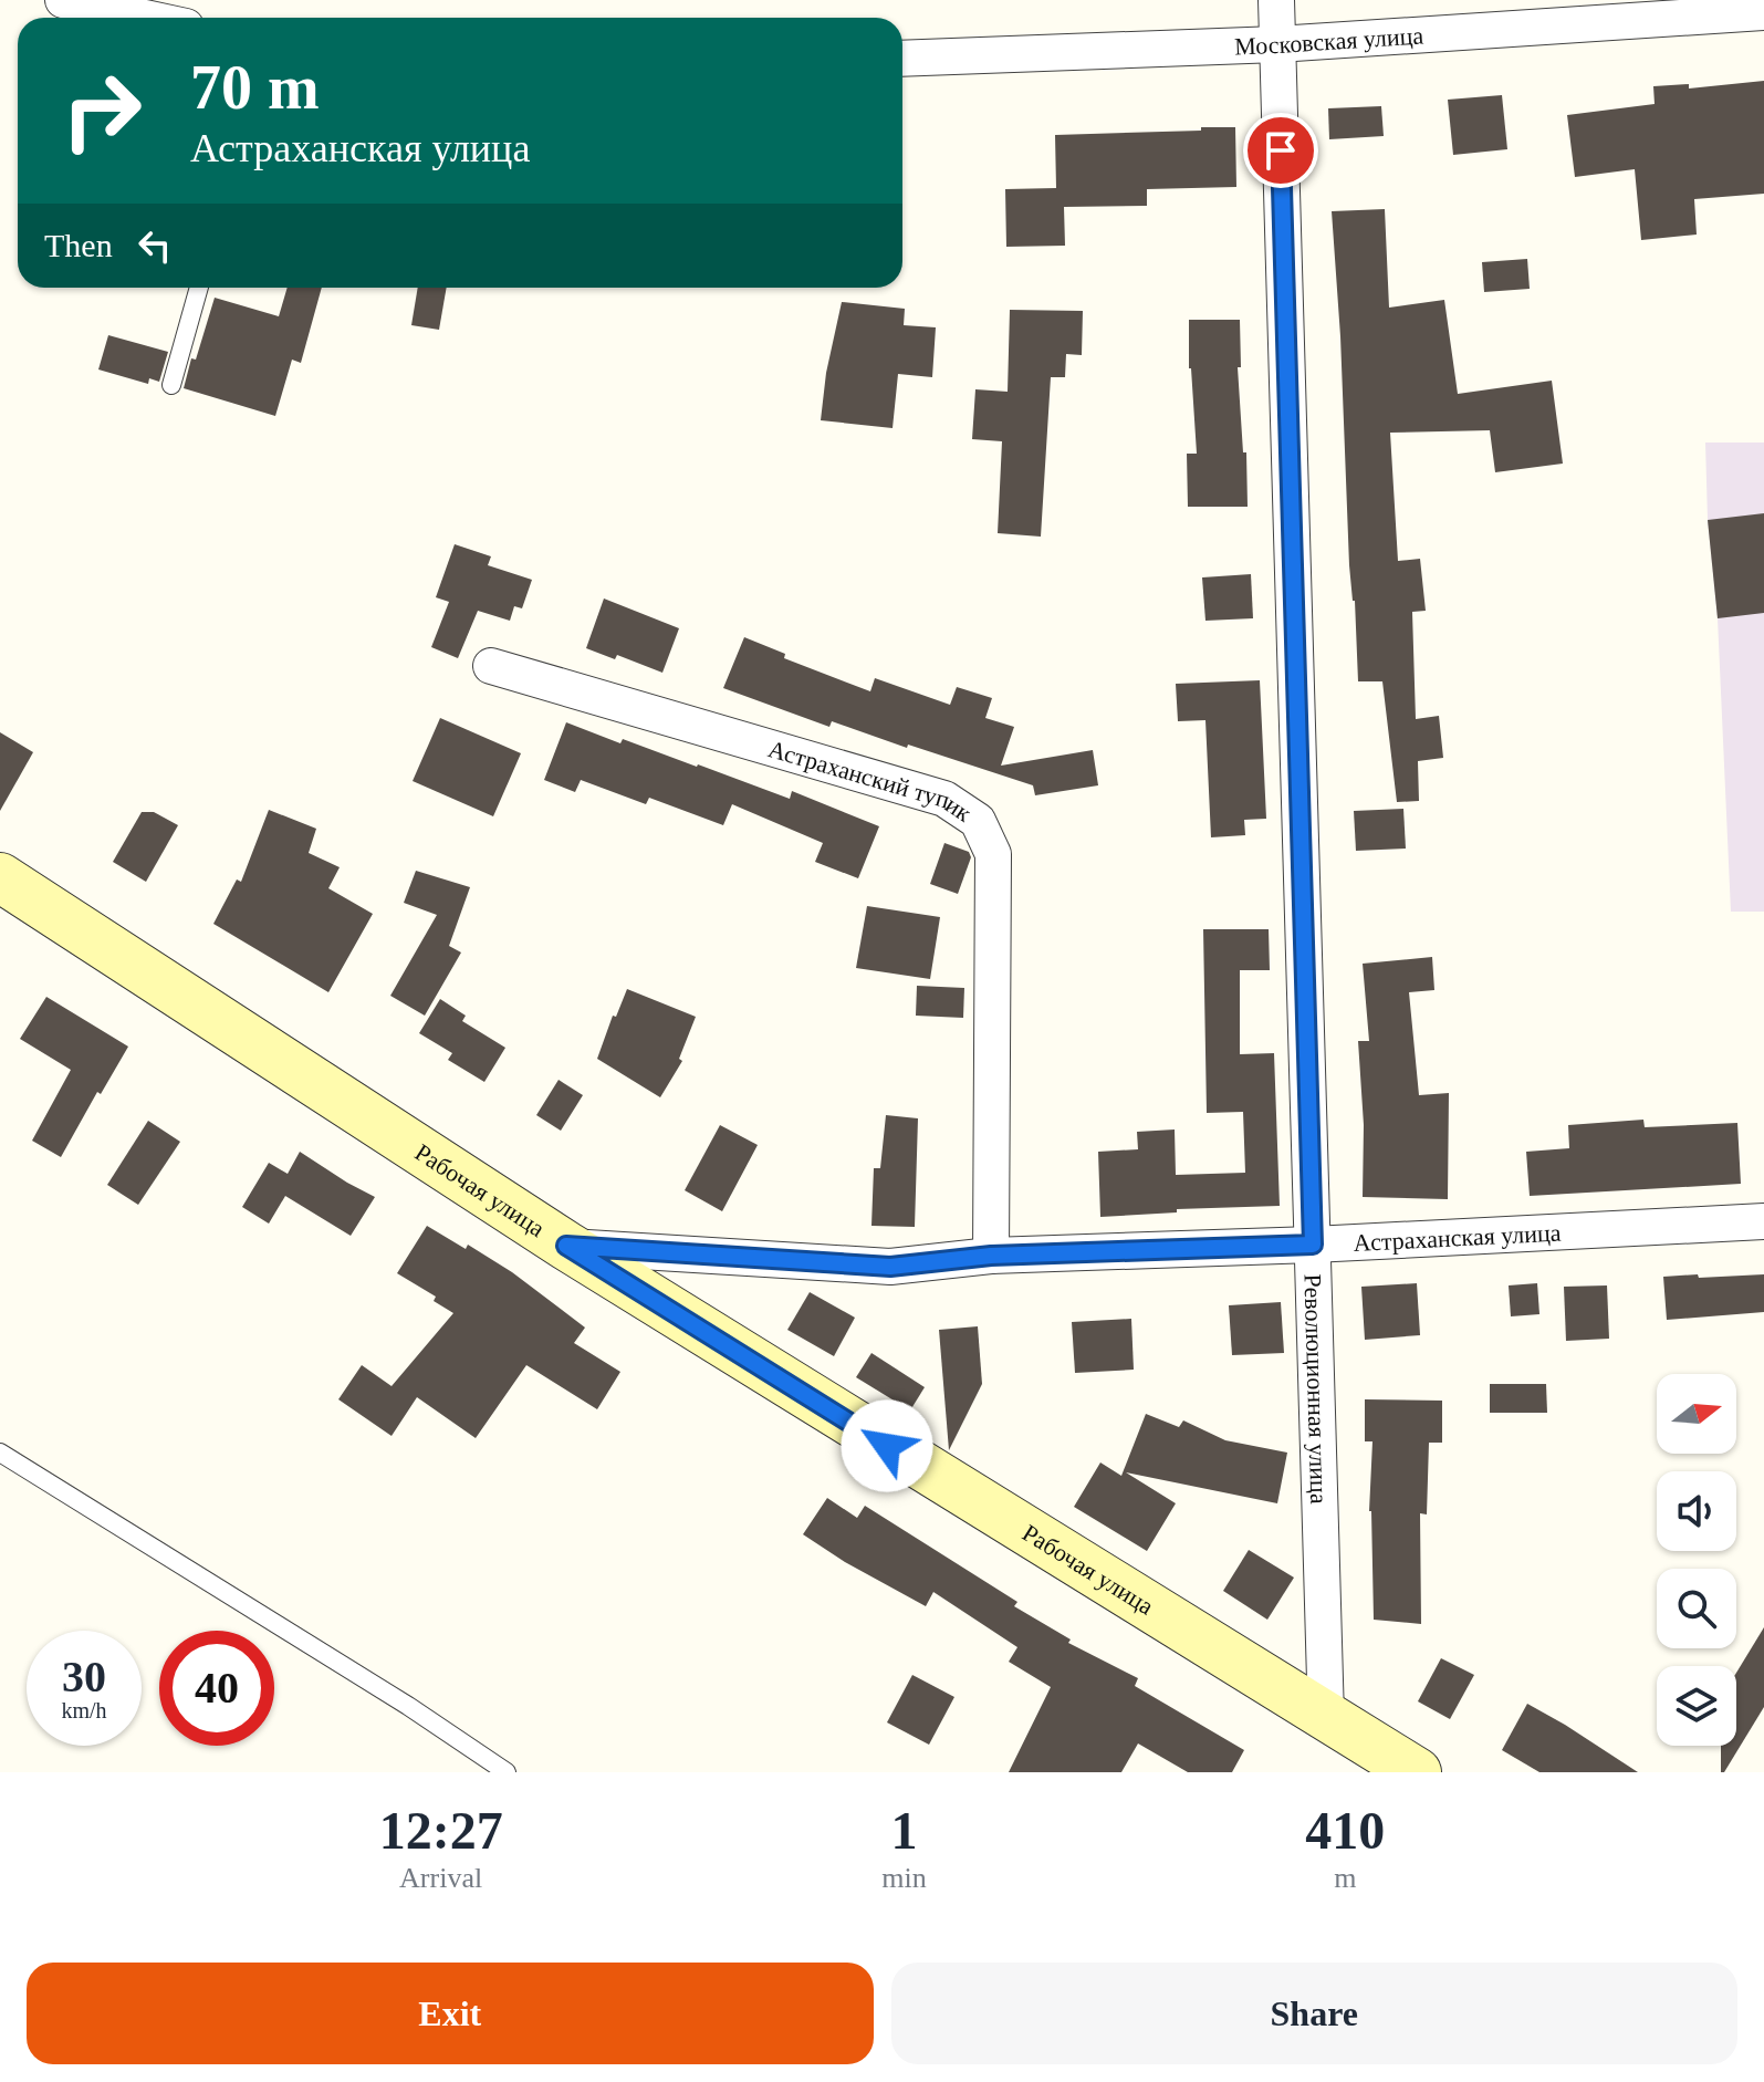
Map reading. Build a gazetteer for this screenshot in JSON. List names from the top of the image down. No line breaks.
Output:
{"streets":{"street":["Московская улица","Астраханский тупик","Рабочая улица","Астраханская улица","Революционная улица"]},"crossings":[["Московская улица","Революционная улица"],["Астраханский тупик","Астраханская улица"],["Рабочая улица","Астраханская улица"],["Рабочая улица","Революционная улица"],["Астраханская улица","Революционная улица"]],"north":"right","page":{"turn":["70 m","Астраханская улица"],"then":"Then","speed":"30 km/h","limit":"40","eta":["12:27","Arrival","1","min","410","m"],"buttons":["Exit","Share"]}}
